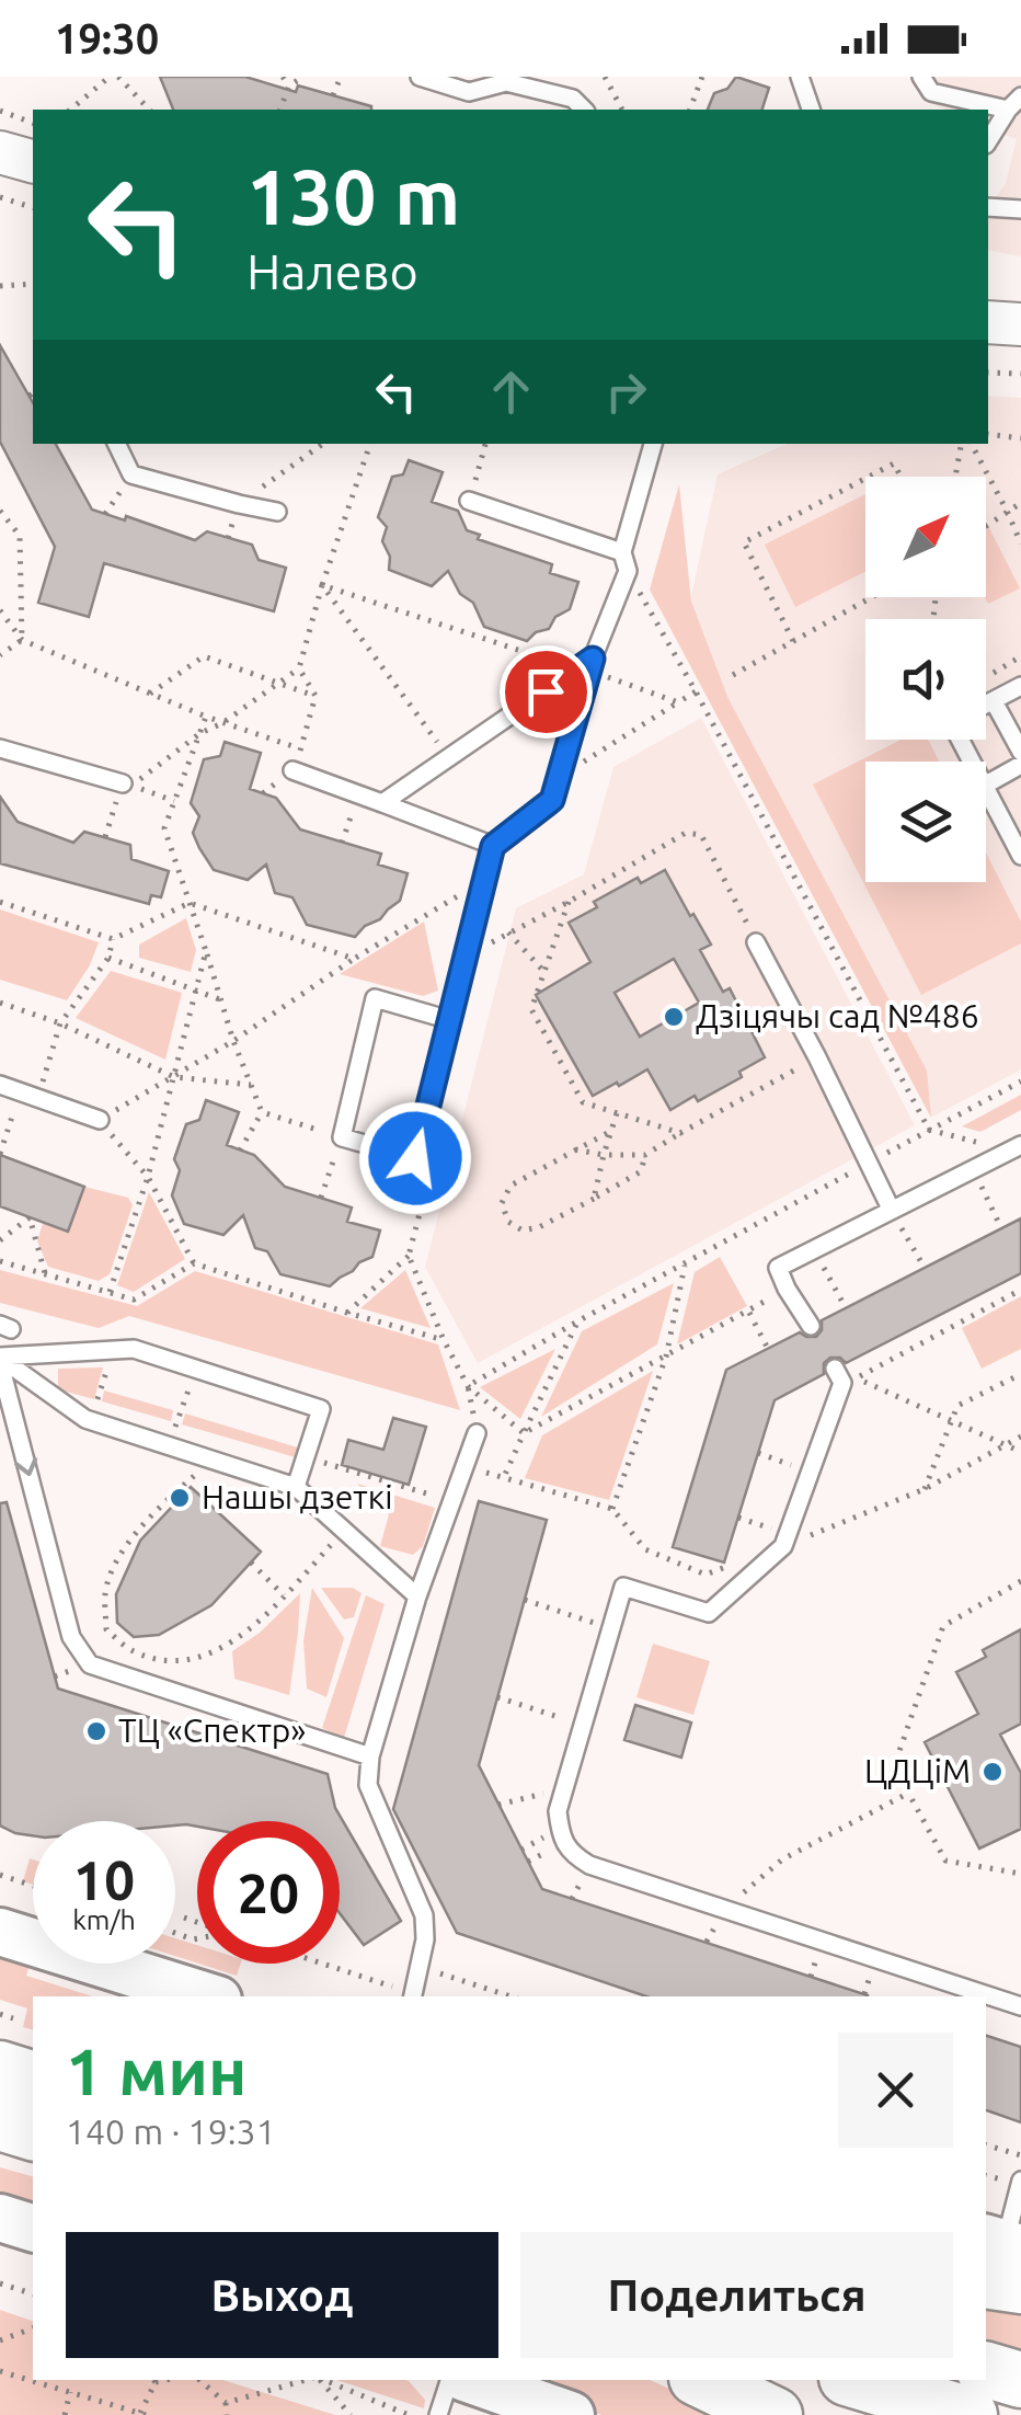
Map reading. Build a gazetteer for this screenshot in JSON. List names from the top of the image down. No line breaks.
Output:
{"places":["Дзіцячы сад №486","Нашы дзеткі","ТЦ «Спектр»","ЦДЦіМ"],"north":"top right","page":{"status":"19:30","turn":["130 m","Налево"],"speed":"10 km/h","limit":"20","heading":["1 мин","140 m · 19:31"],"buttons":["Выход","Поделиться"]}}
